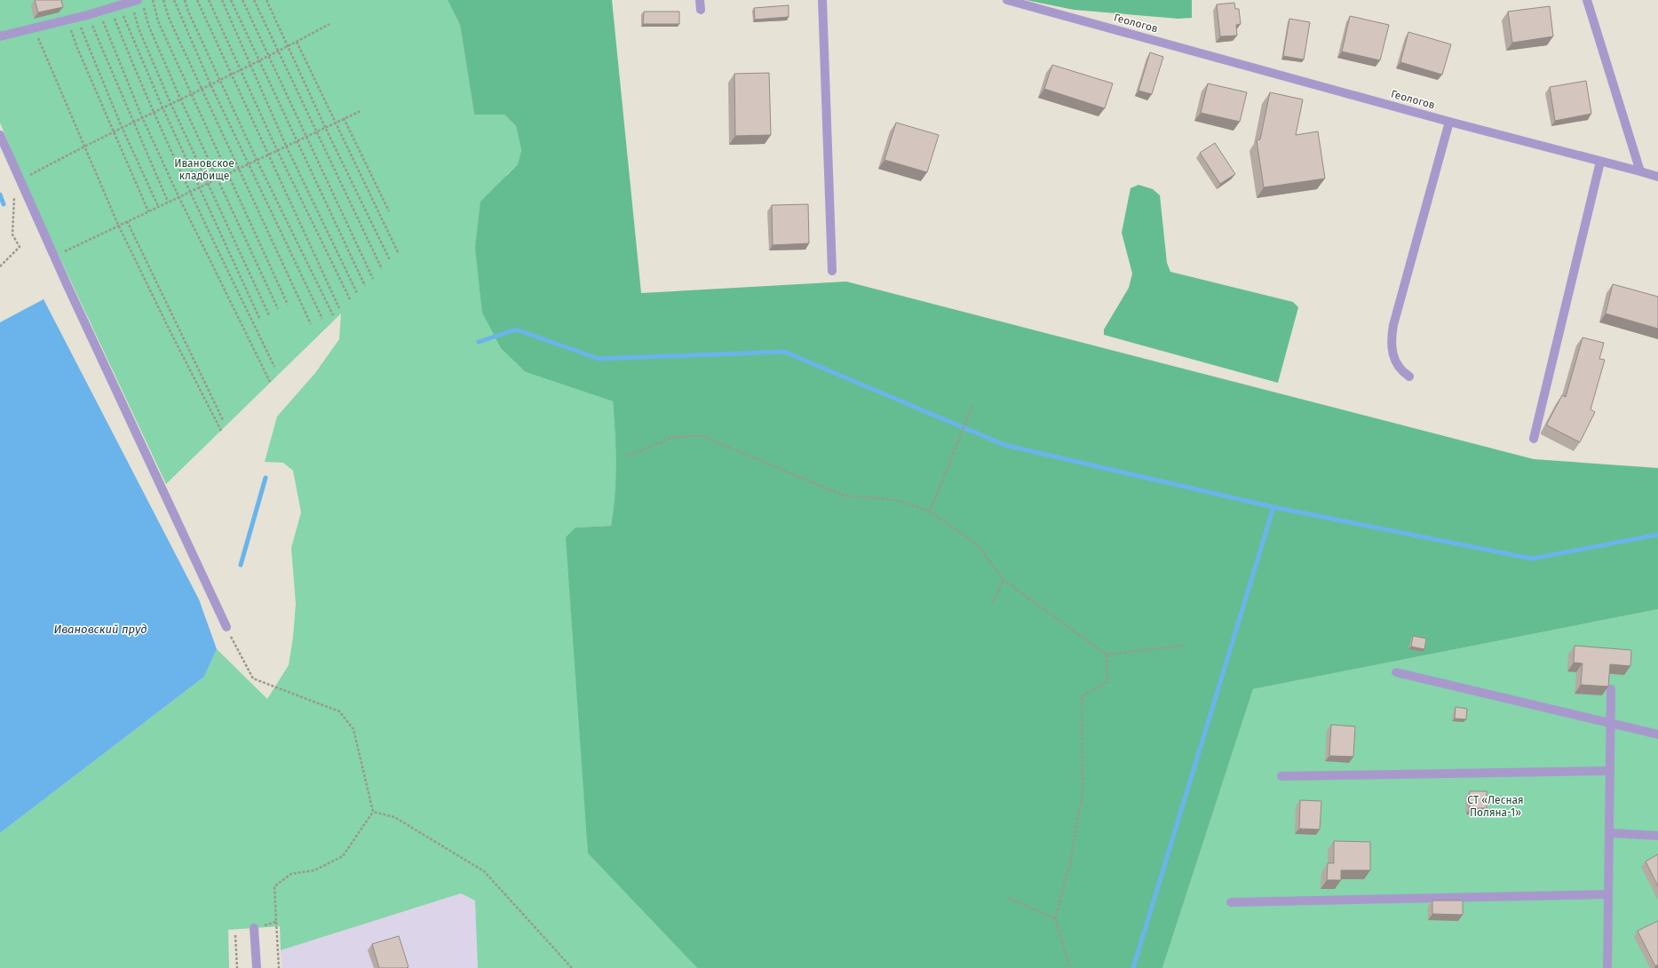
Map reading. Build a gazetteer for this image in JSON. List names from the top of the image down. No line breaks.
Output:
{"streets":{"street":["Геологов"]},"water":["Ивановский пруд"],"parks":["Ивановское кладбище","СТ «Лесная Поляна-1»"]}
